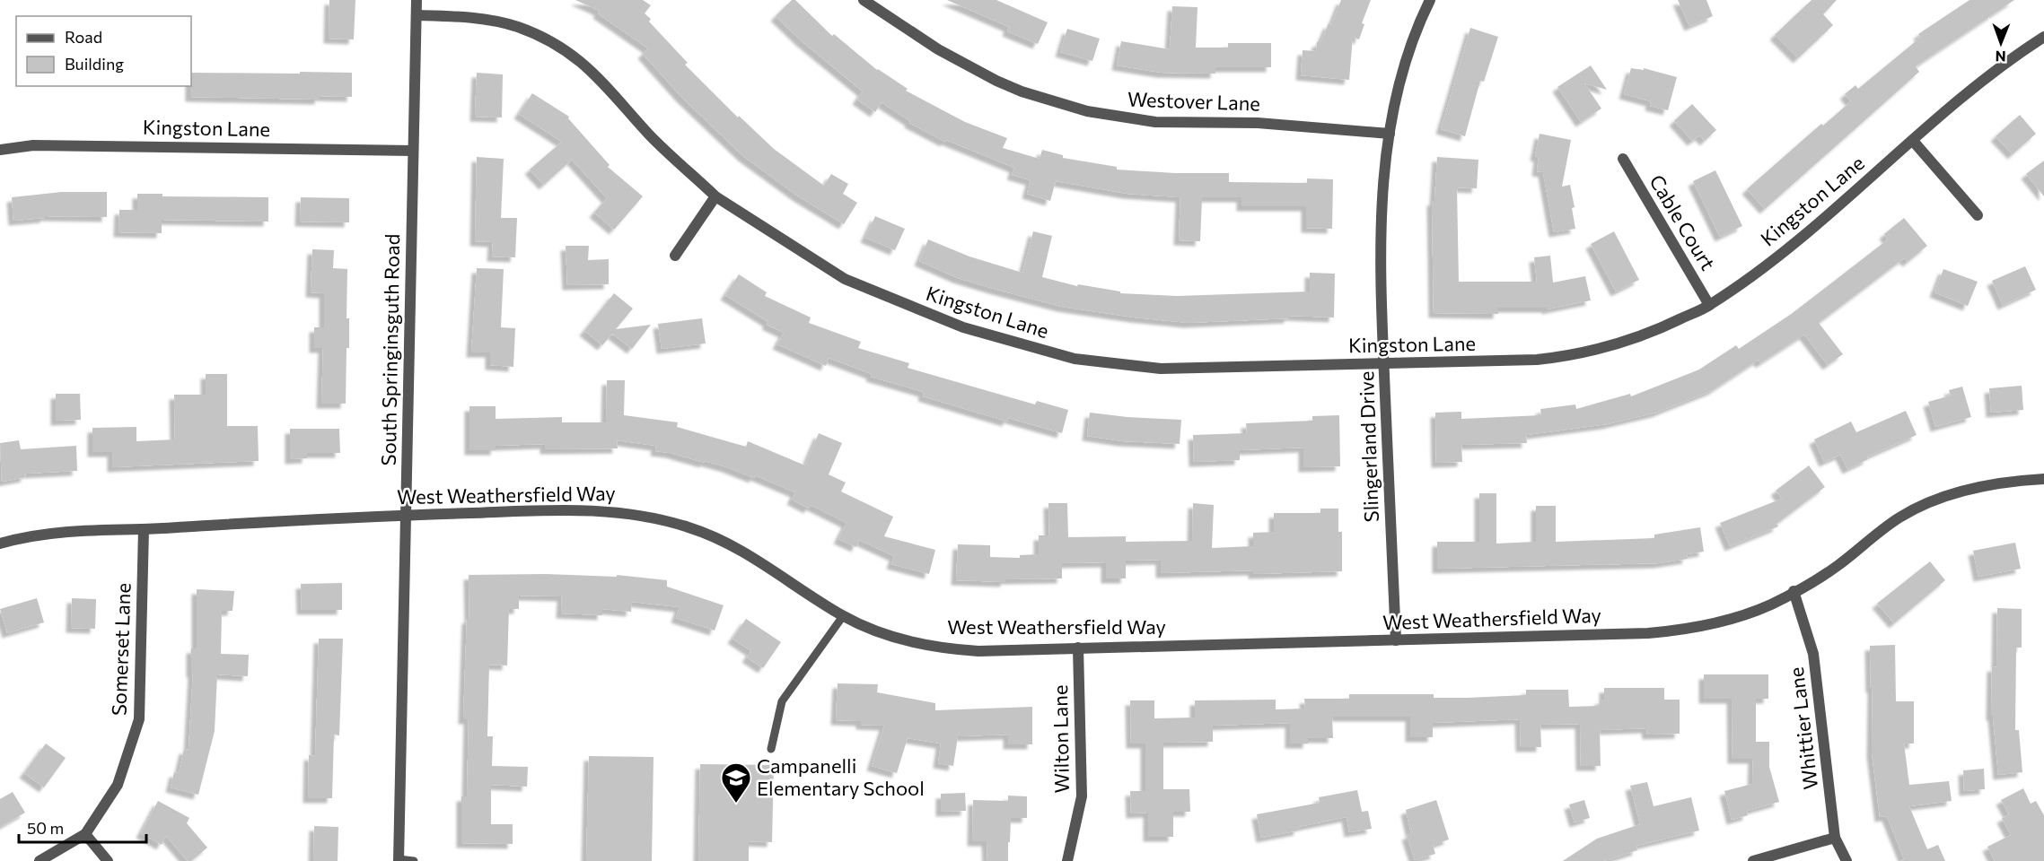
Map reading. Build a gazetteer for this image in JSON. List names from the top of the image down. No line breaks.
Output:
{"streets":{"street":["Westover Lane","Kingston Lane","Cable Court","South Springinsguth Road","Slingerland Drive","West Weathersfield Way","Somerset Lane","Whittier Lane","Wilton Lane"]},"crossings":[["Westover Lane","Slingerland Drive"],["Kingston Lane","Cable Court"],["Kingston Lane","South Springinsguth Road"],["Kingston Lane","Slingerland Drive"],["South Springinsguth Road","West Weathersfield Way"],["Slingerland Drive","West Weathersfield Way"],["West Weathersfield Way","Somerset Lane"],["West Weathersfield Way","Whittier Lane"],["West Weathersfield Way","Wilton Lane"]],"places":{"school or university":["Campanelli Elementary School"]},"legend":["Road","Building"],"scale_bar":"50 m","north":"bottom"}
